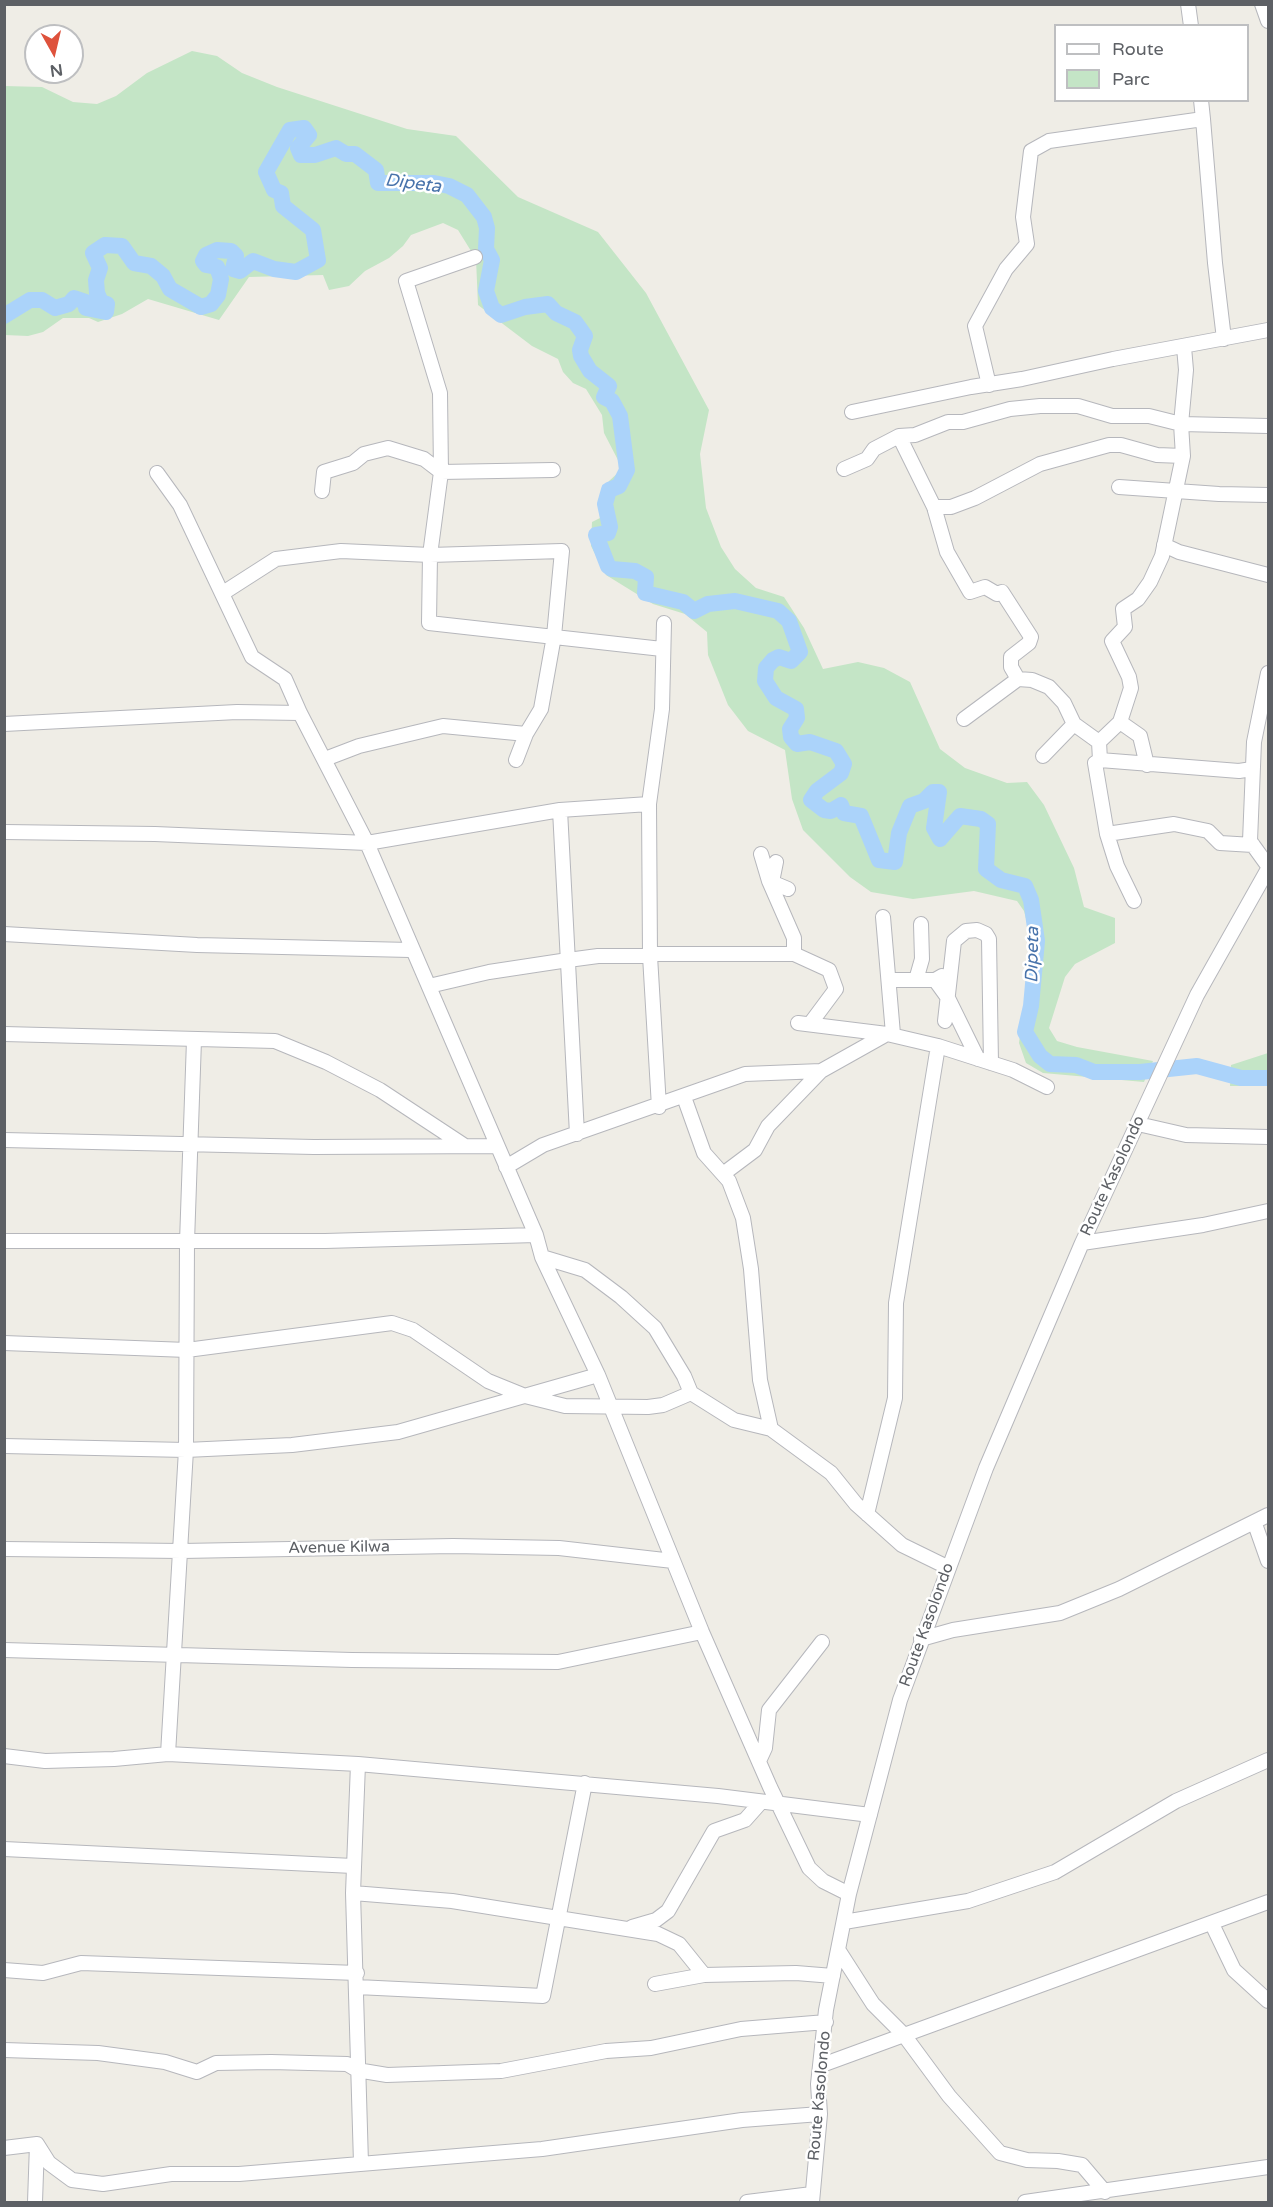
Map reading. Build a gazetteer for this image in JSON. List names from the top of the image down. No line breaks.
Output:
{"streets":{"street":["Route Kasolondo","Avenue Kilwa"]},"water":["Dipeta"],"legend":["Route","Parc"],"north":"bottom"}
